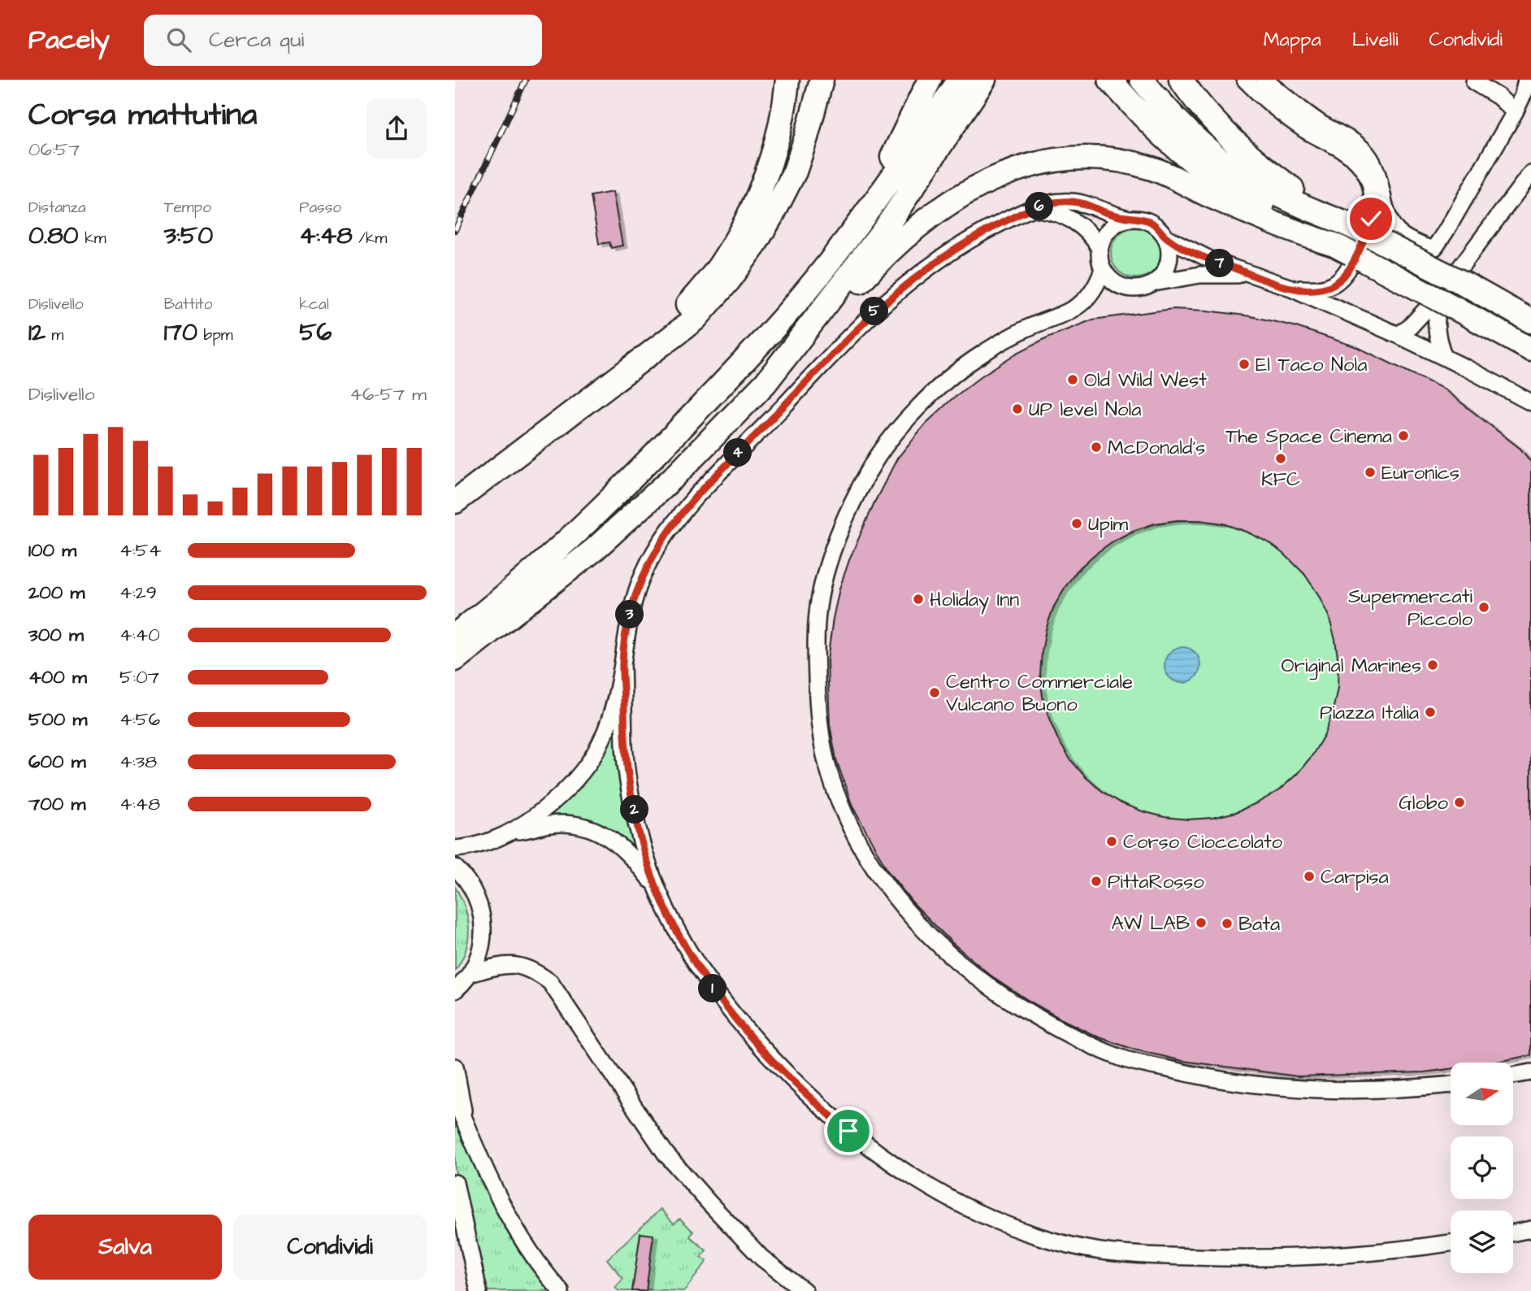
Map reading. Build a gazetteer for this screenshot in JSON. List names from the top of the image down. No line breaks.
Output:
{"places":["El Taco Nola","Old Wild West","UP level Nola","The Space Cinema","McDonald's","KFC","Euronics","Upim","Holiday Inn","Supermercati Piccolo","Original Marines","Centro Commerciale Vulcano Buono","Piazza Italia","Globo","Corso Cioccolato","Carpisa","PittaRosso","AW LAB","Bata"],"north":"right","page":{"header":"Pacely","search":"Cerca qui","nav":["Mappa","Livelli","Condividi"],"heading":["Corsa mattutina","06:57"],"stats":[["Distanza","0.80 km"],["Tempo","3:50"],["Passo","4:48 /km"],["Dislivello","12 m"],["Battito","170 bpm"],["kcal","56"]],"pins":["6","7","5","4","3","2","1"],"chart":["Dislivello","46–57 m"],"list":[{"name":"100 m","note":"4:54"},{"name":"200 m","note":"4:29"},{"name":"300 m","note":"4:40"},{"name":"400 m","note":"5:07"},{"name":"500 m","note":"4:56"},{"name":"600 m","note":"4:38"},{"name":"700 m","note":"4:48"}],"buttons":["Salva","Condividi"]}}
